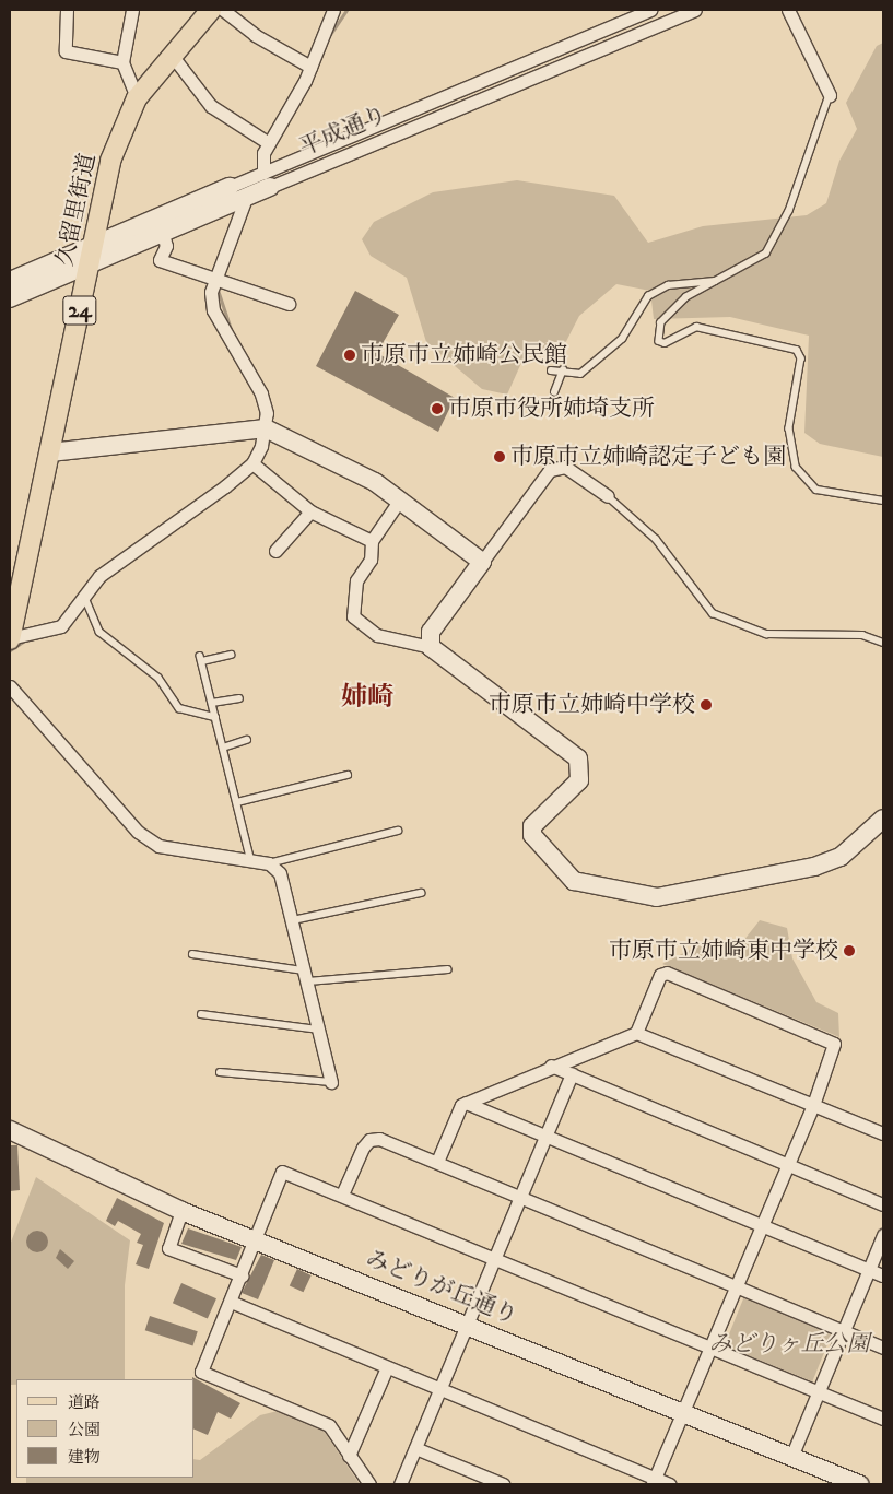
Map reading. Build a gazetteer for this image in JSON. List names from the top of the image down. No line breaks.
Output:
{"streets":{"main road":["久留里街道","24"],"street":["平成通り","みどりが丘通り"]},"crossings":[["平成通り","久留里街道"]],"districts":["姉崎"],"parks":["みどりヶ丘公園"],"places":["市原市立姉崎公民館","市原市役所姉埼支所","市原市立姉崎認定子ども園","市原市立姉崎中学校","市原市立姉崎東中学校"],"legend":["道路","公園","建物"]}
